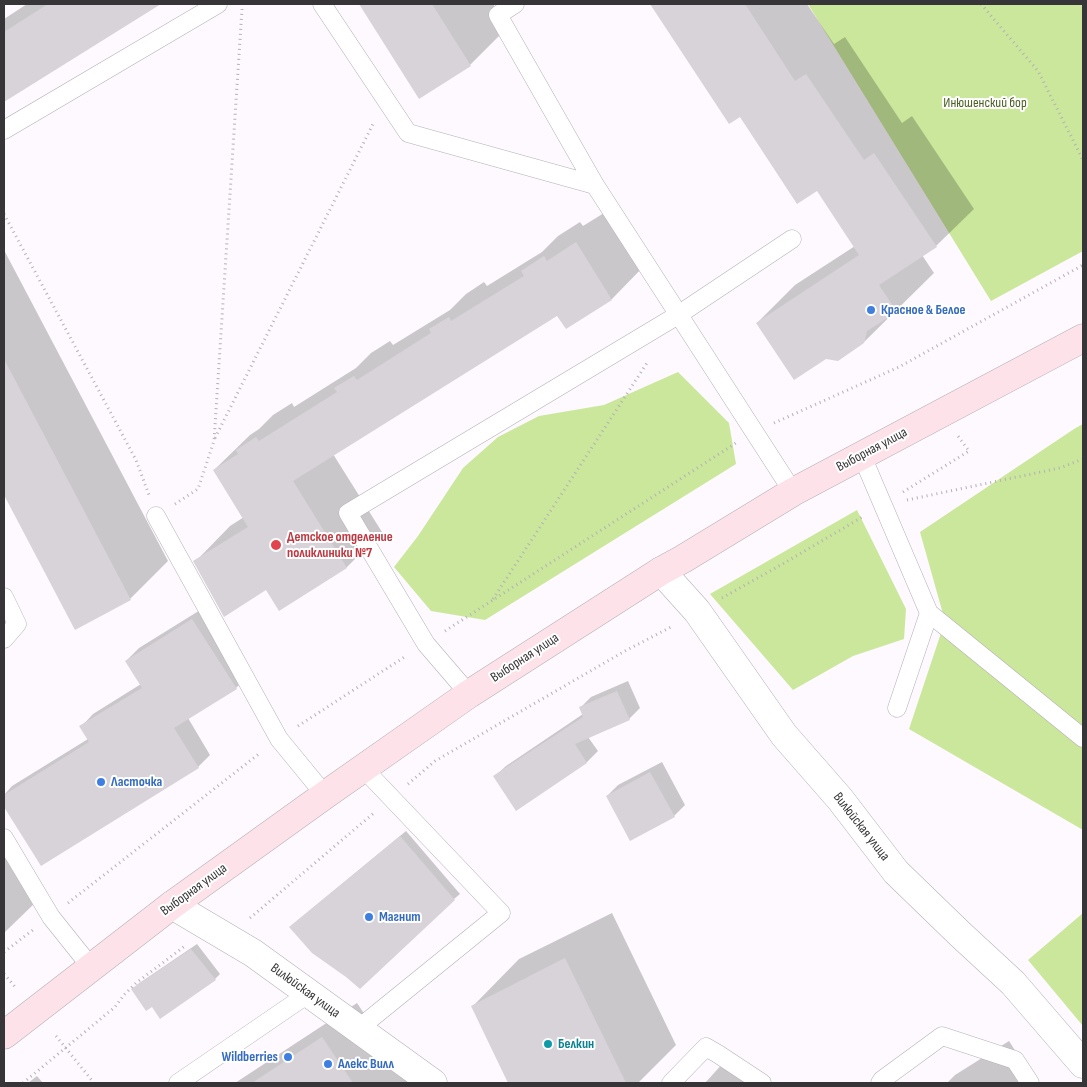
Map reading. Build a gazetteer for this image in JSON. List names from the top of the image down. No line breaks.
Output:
{"streets":{"main road":["Выборная улица"],"street":["Вилюйская улица"]},"crossings":[["Выборная улица","Вилюйская улица"]],"parks":["Инюшенский бор"],"places":["Красное & Белое","Детское отделение поликлиники №7","Ласточка","Магнит","Белкин","Wildberries","Алекс Вилл"]}
